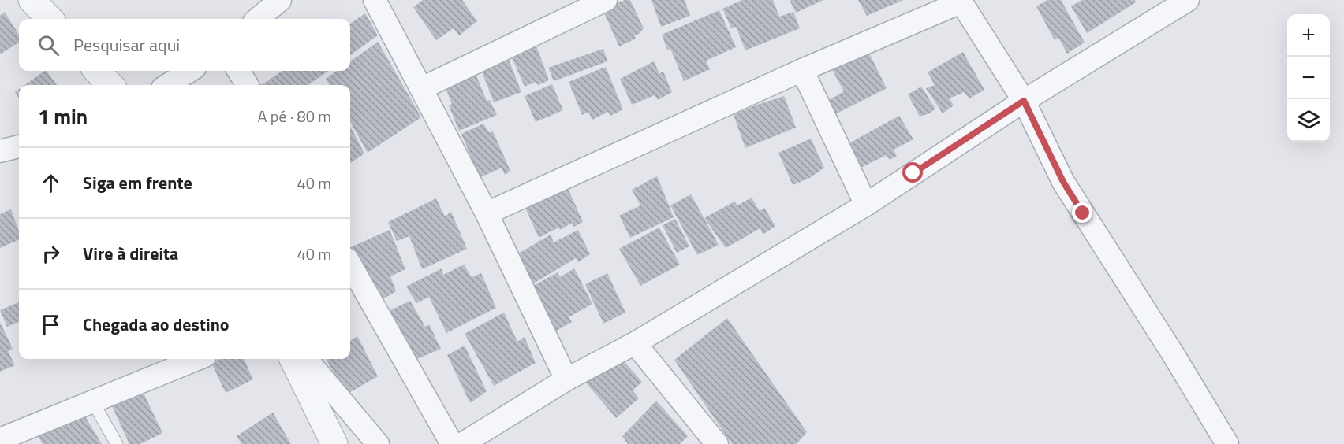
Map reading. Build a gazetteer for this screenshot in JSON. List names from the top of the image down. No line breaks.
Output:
{"page":{"map_buttons":["+","−"],"search":"Pesquisar aqui","heading":["1 min","A pé · 80 m"],"list":[["Siga em frente","40 m"],["Vire à direita","40 m"],"Chegada ao destino"]}}
